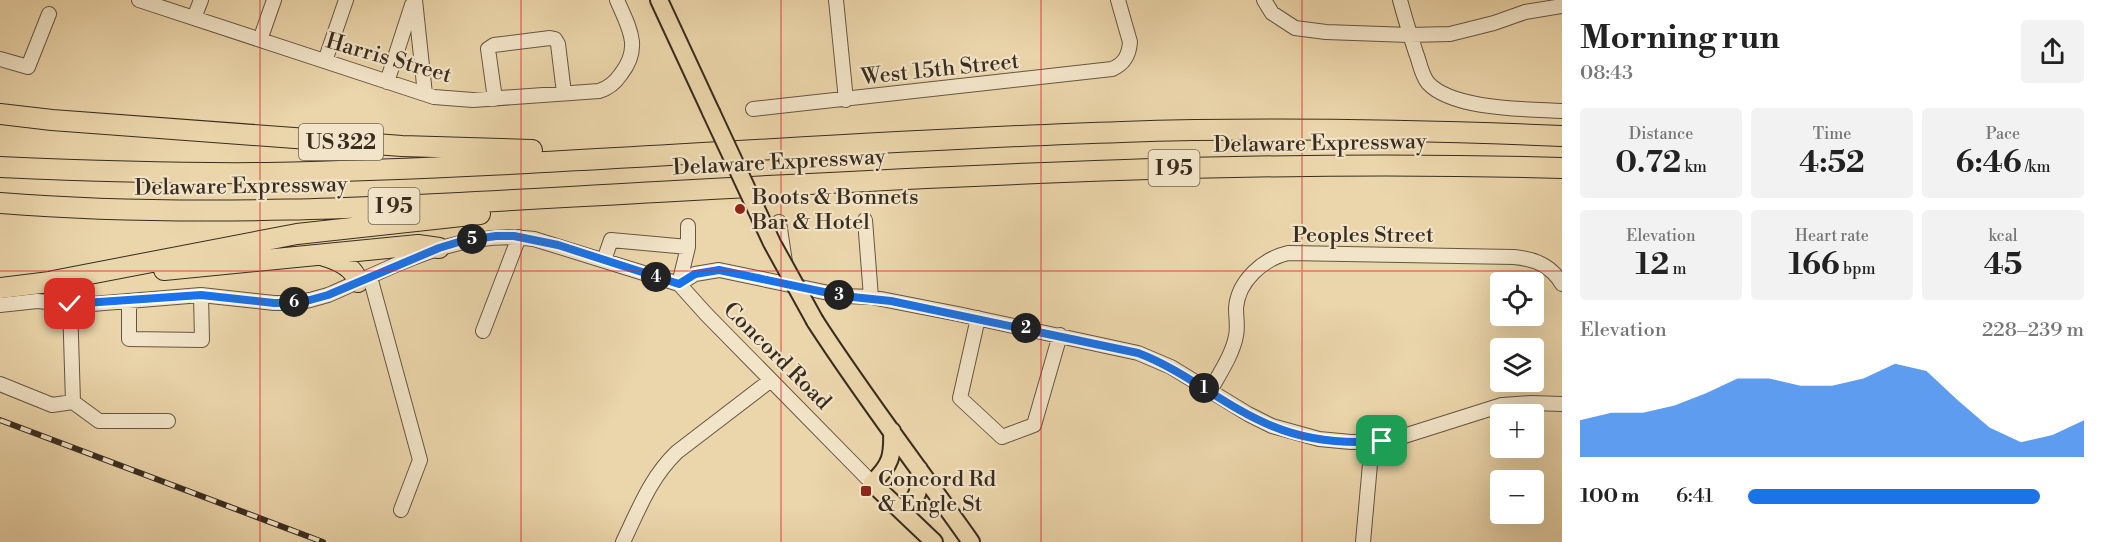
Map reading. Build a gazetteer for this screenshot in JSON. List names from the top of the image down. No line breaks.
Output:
{"streets":{"highway":["US 322","Delaware Expressway","I 95"],"main road":["Concord Road"],"street":["Harris Street","West 15th Street","Peoples Street"]},"crossings":[["US 322","Delaware Expressway"]],"places":{"other":["Boots & Bonnets Bar & Hotel"],"transit":["Concord Rd & Engle St"]},"page":{"heading":["Morning run","08:43"],"stats":[["Distance","0.72 km"],["Time","4:52"],["Pace","6:46 /km"],["Elevation","12 m"],["Heart rate","166 bpm"],["kcal","45"]],"pins":["5","4","3","6","2","1"],"map_buttons":["+","−"],"chart":["Elevation","228–239 m"],"list":[{"name":"100 m","note":"6:41"}]}}
